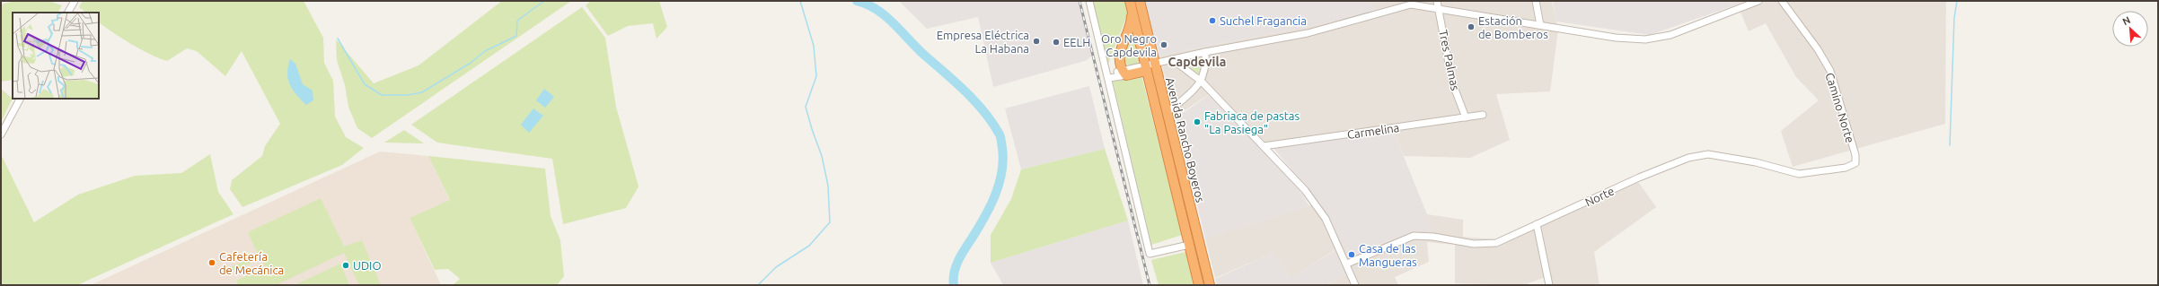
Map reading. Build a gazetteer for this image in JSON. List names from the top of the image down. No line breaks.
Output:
{"streets":{"highway":["Avenida Rancho Boyeros"],"street":["Tres Palmas","Camino Norte","Carmelina","Norte"]},"crossings":[["Tres Palmas","Carmelina"],["Camino Norte","Norte"]],"districts":["Capdevila"],"places":["Suchel Fragancia","Estación de Bomberos","Empresa Eléctrica La Habana","EELH","Oro Negro Capdevila","Fabriaca de pastas \"La Pasiega\"","Casa de las Mangueras","Cafetería de Mecánica","UDIO"],"north":"top left"}
